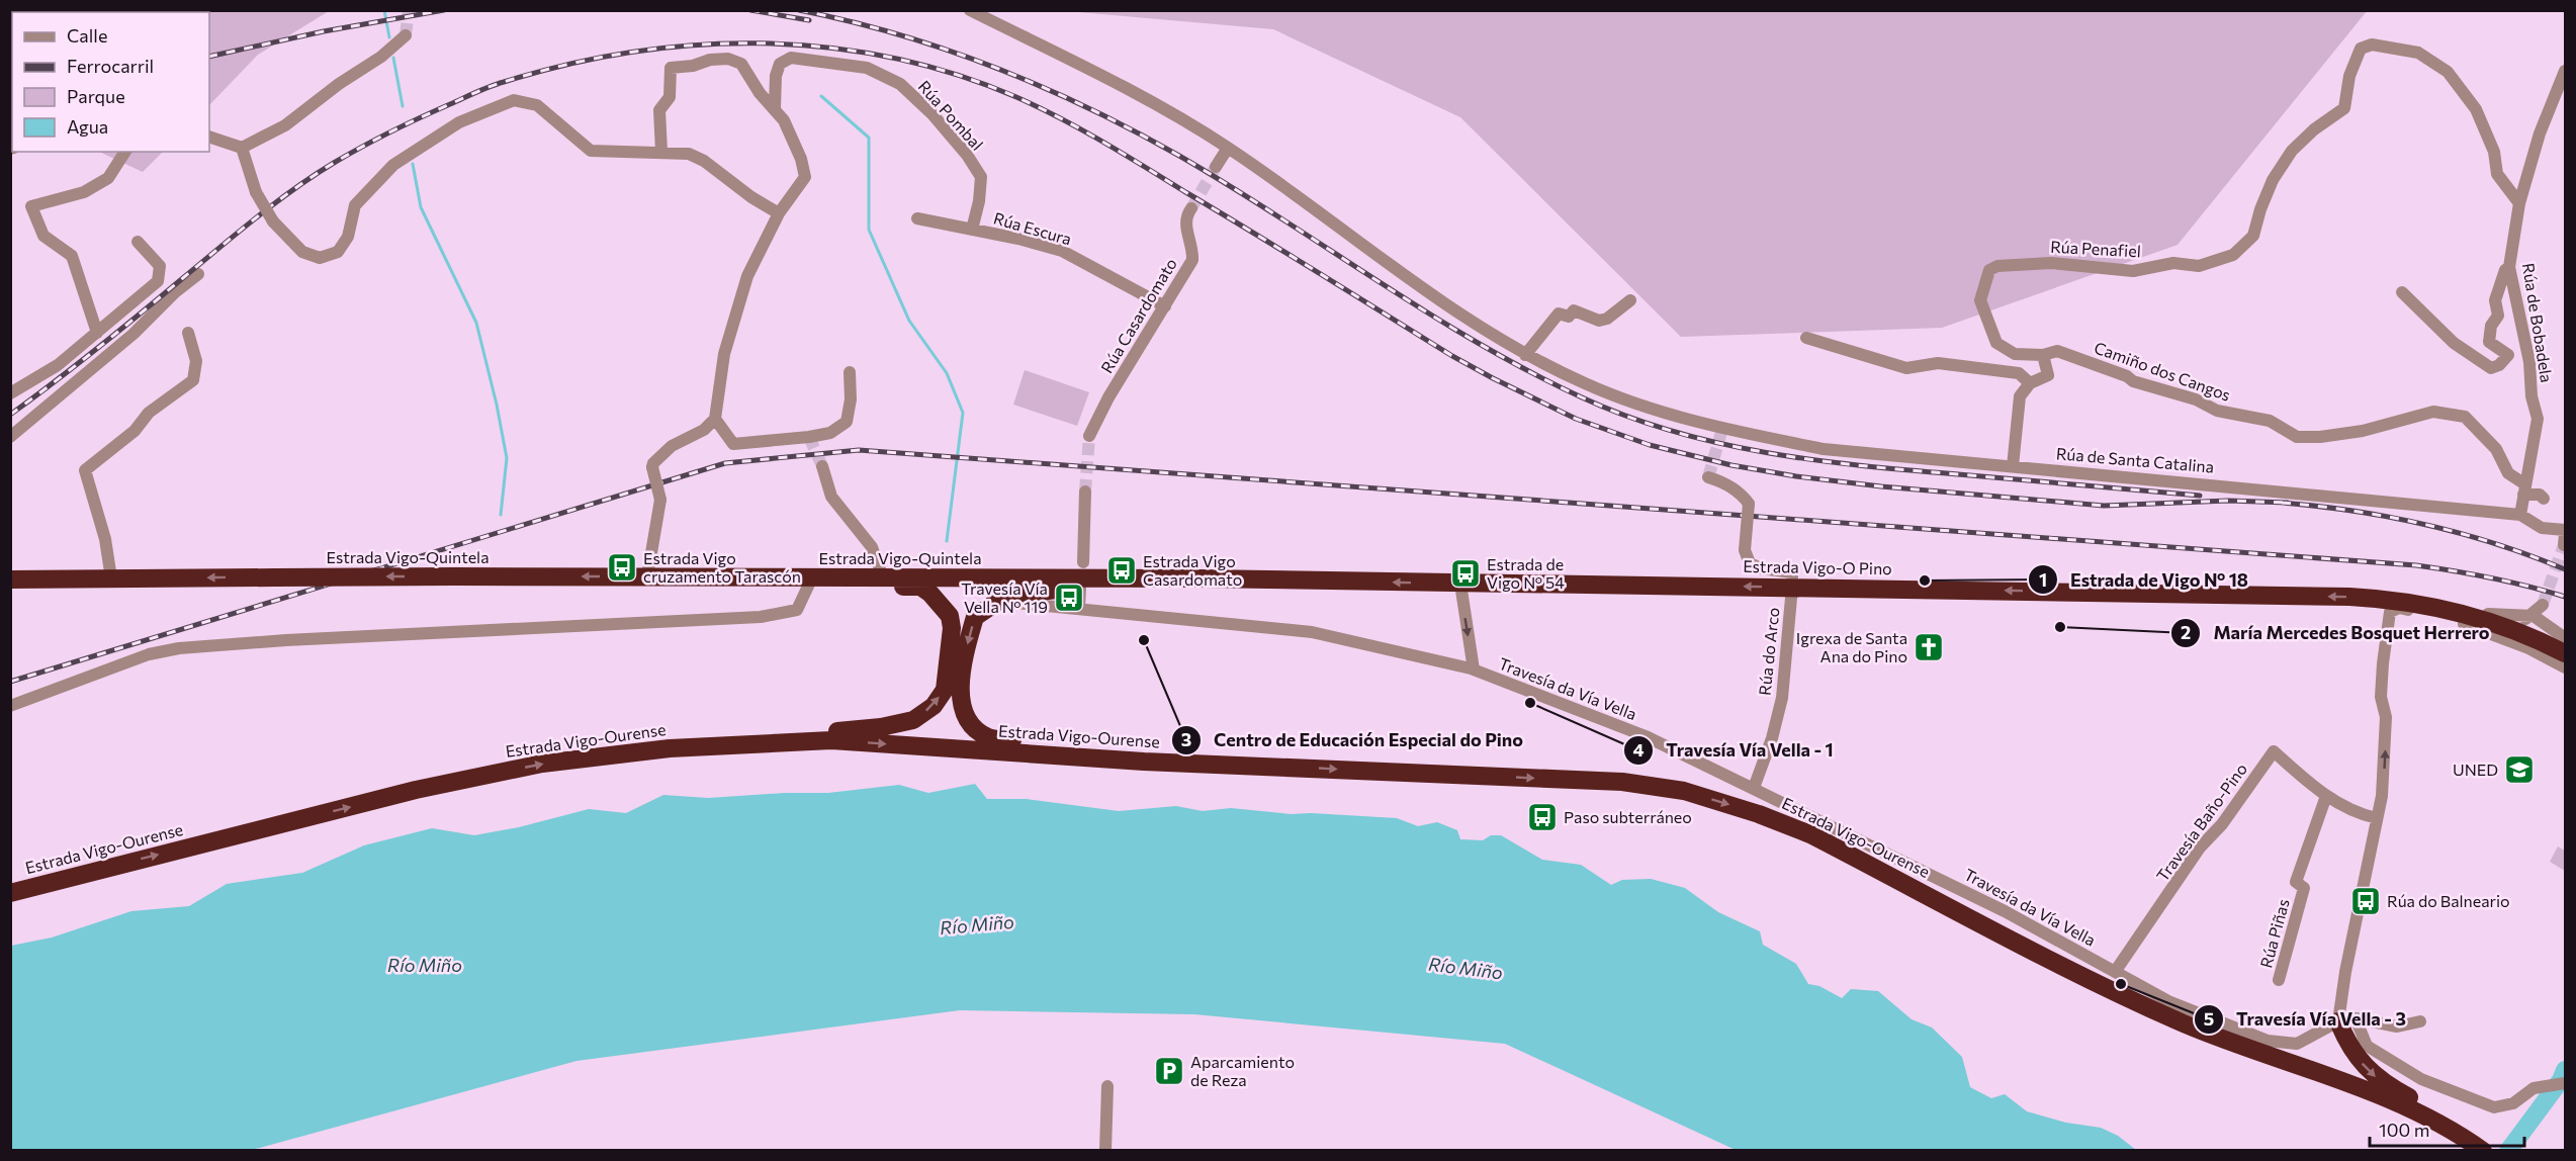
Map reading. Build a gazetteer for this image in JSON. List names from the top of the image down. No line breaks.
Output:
{"streets":{"highway":["Estrada Vigo-Quintela","Estrada Vigo-O Pino","Estrada Vigo-Ourense"],"street":["Rúa Pombal","Rúa Escura","Rúa Penafiel","Rúa Casardomato","Rúa de Bobadela","Camiño dos Cangos","Rúa de Santa Catalina","Rúa do Arco","Travesía da Vía Vella","Travesía Baño-Pino","Rúa Piñas"]},"crossings":[["Rúa Pombal","Rúa Escura"],["Rúa Escura","Rúa Casardomato"],["Rúa Penafiel","Rúa de Bobadela"],["Rúa Penafiel","Camiño dos Cangos"],["Rúa de Bobadela","Camiño dos Cangos"],["Rúa de Bobadela","Rúa de Santa Catalina"],["Estrada Vigo-Quintela","Estrada Vigo-O Pino"],["Estrada Vigo-O Pino","Rúa do Arco"],["Rúa do Arco","Travesía da Vía Vella"],["Travesía da Vía Vella","Travesía Baño-Pino"],["Travesía Baño-Pino","Rúa Piñas"]],"one_way":["Estrada Vigo-Quintela","Estrada Vigo-O Pino","Estrada Vigo-Ourense"],"water":["Río Miño"],"places":{"bus stop":["Estrada Vigo cruzamento Tarascón","Estrada Vigo Casardomato","Estrada de Vigo Nº 54","Travesía Vía Vella Nº 119","Paso subterráneo","Rúa do Balneario"],"other":["Estrada de Vigo Nº 18","María Mercedes Bosquet Herrero","Centro de Educación Especial do Pino","Travesía Vía Vella - 1","Travesía Vía Vella - 3"],"church":["Igrexa de Santa Ana do Pino"],"school or university":["UNED"],"parking":["Aparcamiento de Reza"]},"legend":["Calle","Ferrocarril","Parque","Agua"],"scale_bar":"100 m"}
